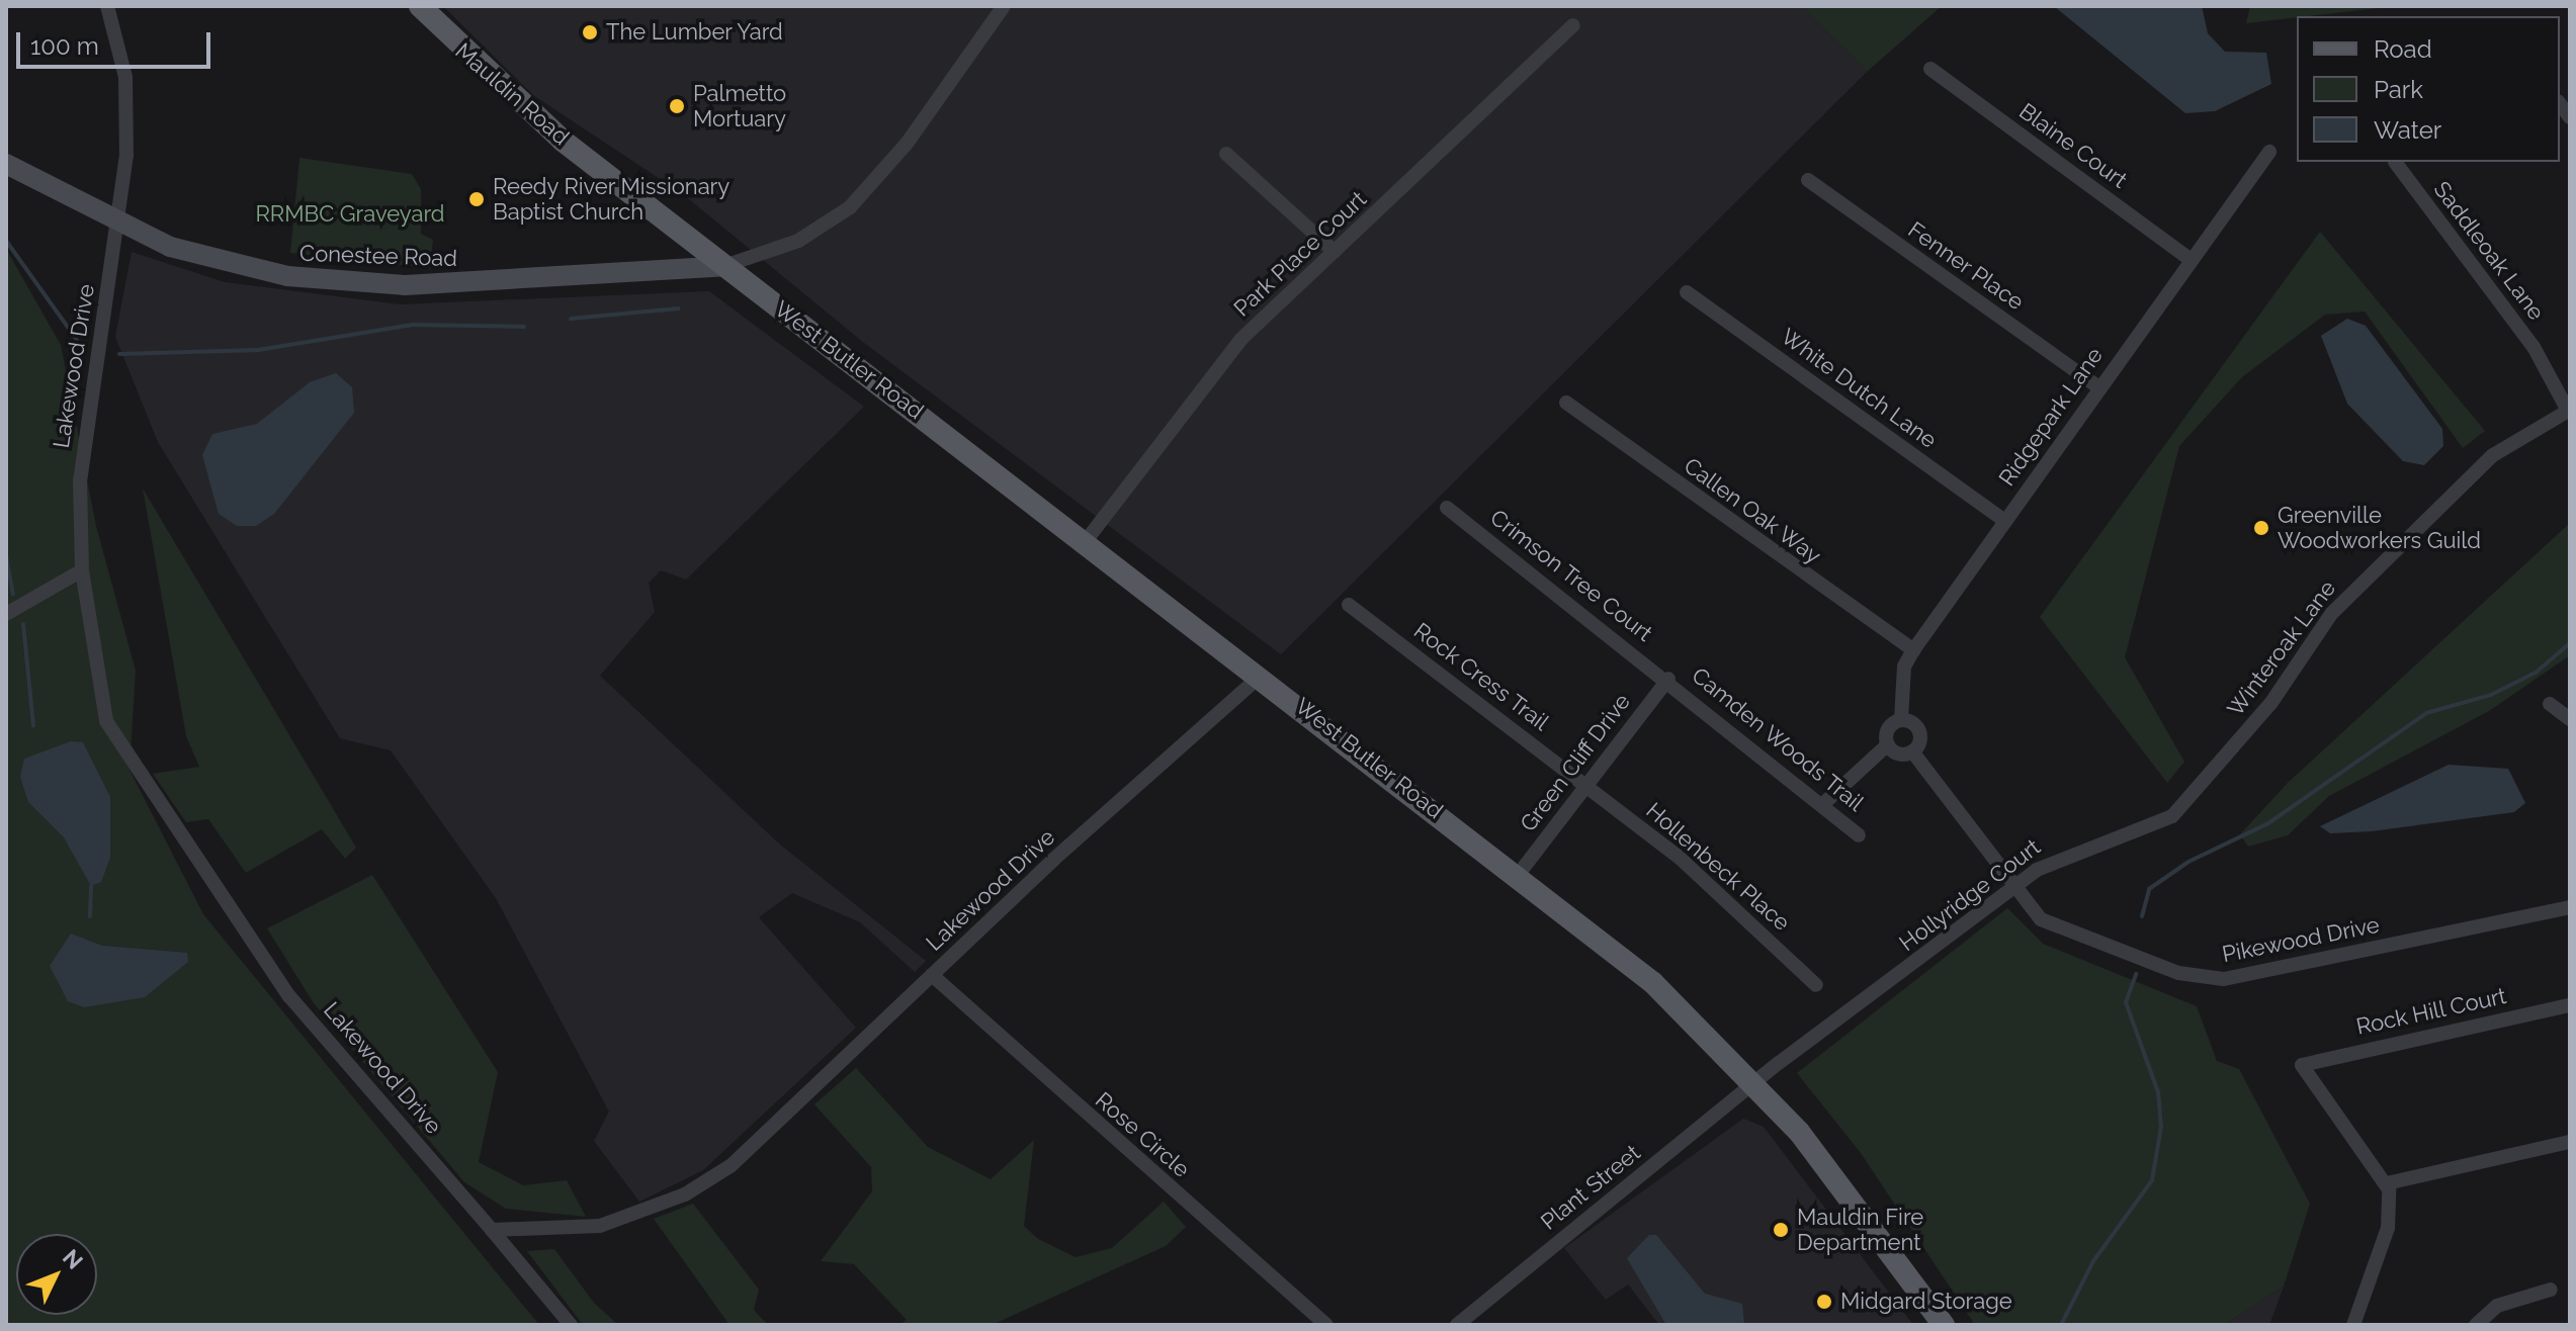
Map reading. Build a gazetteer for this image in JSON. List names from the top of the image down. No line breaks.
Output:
{"streets":{"main road":["Mauldin Road","Conestee Road","West Butler Road"],"street":["Blaine Court","Saddleoak Lane","Park Place Court","Fenner Place","Lakewood Drive","White Dutch Lane","Ridgepark Lane","Callen Oak Way","Crimson Tree Court","Winteroak Lane","Rock Cress Trail","Camden Woods Trail","Green Cliff Drive","Hollenbeck Place","Hollyridge Court","Pikewood Drive","Rock Hill Court","Rose Circle","Plant Street"]},"crossings":[["Mauldin Road","Conestee Road"],["Mauldin Road","West Butler Road"],["Blaine Court","Ridgepark Lane"],["Saddleoak Lane","Winteroak Lane"],["Park Place Court","West Butler Road"],["Conestee Road","West Butler Road"],["Conestee Road","Lakewood Drive"],["Fenner Place","Ridgepark Lane"],["West Butler Road","Lakewood Drive"],["West Butler Road","Green Cliff Drive"],["West Butler Road","Hollyridge Court"],["West Butler Road","Plant Street"],["Lakewood Drive","Rose Circle"],["White Dutch Lane","Ridgepark Lane"],["Ridgepark Lane","Callen Oak Way"],["Crimson Tree Court","Camden Woods Trail"],["Crimson Tree Court","Green Cliff Drive"],["Winteroak Lane","Hollyridge Court"],["Rock Cress Trail","Green Cliff Drive"],["Rock Cress Trail","Hollenbeck Place"],["Camden Woods Trail","Green Cliff Drive"],["Green Cliff Drive","Hollenbeck Place"],["Hollyridge Court","Pikewood Drive"],["Hollyridge Court","Plant Street"]],"parks":["RRMBC Graveyard"],"places":["The Lumber Yard","Palmetto Mortuary","Reedy River Missionary Baptist Church","Greenville Woodworkers Guild","Mauldin Fire Department","Midgard Storage"],"legend":["Road","Park","Water"],"scale_bar":"100 m","north":"top right"}
